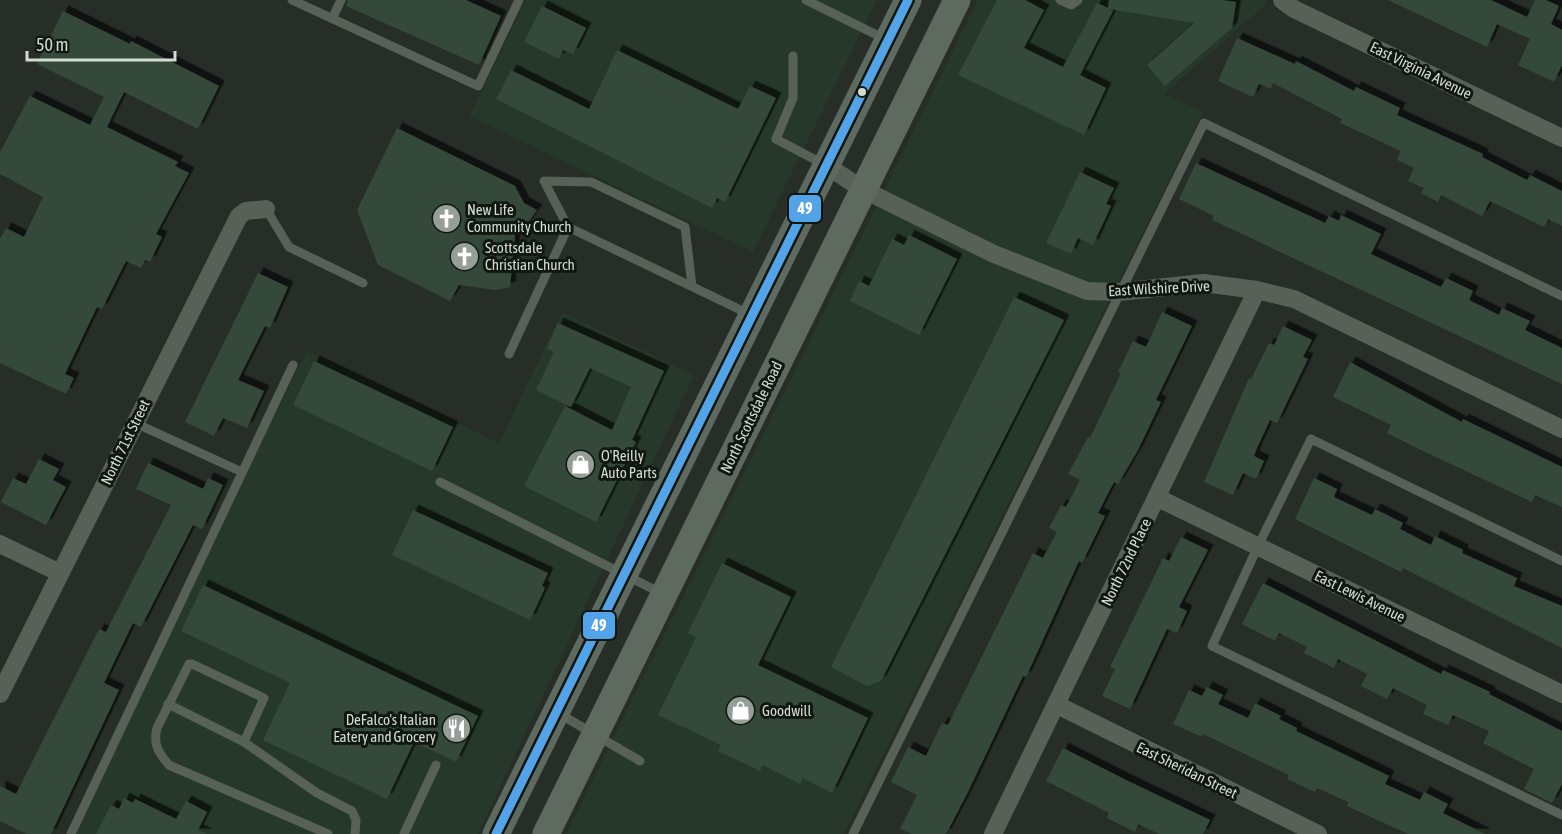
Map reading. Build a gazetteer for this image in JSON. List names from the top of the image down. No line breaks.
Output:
{"streets":{"main road":["North Scottsdale Road"],"street":["East Virginia Avenue","East Wilshire Drive","North 71st Street","North 72nd Place","East Lewis Avenue","East Sheridan Street"]},"crossings":[["East Wilshire Drive","North Scottsdale Road"],["East Wilshire Drive","North 72nd Place"],["North 72nd Place","East Lewis Avenue"],["North 72nd Place","East Sheridan Street"]],"places":{"church":["New Life Community Church","Scottsdale Christian Church"],"shop":["O'Reilly Auto Parts","Goodwill"],"restaurant":["DeFalco's Italian Eatery and Grocery"]},"lines":["transit line 49"],"scale_bar":"50 m"}
